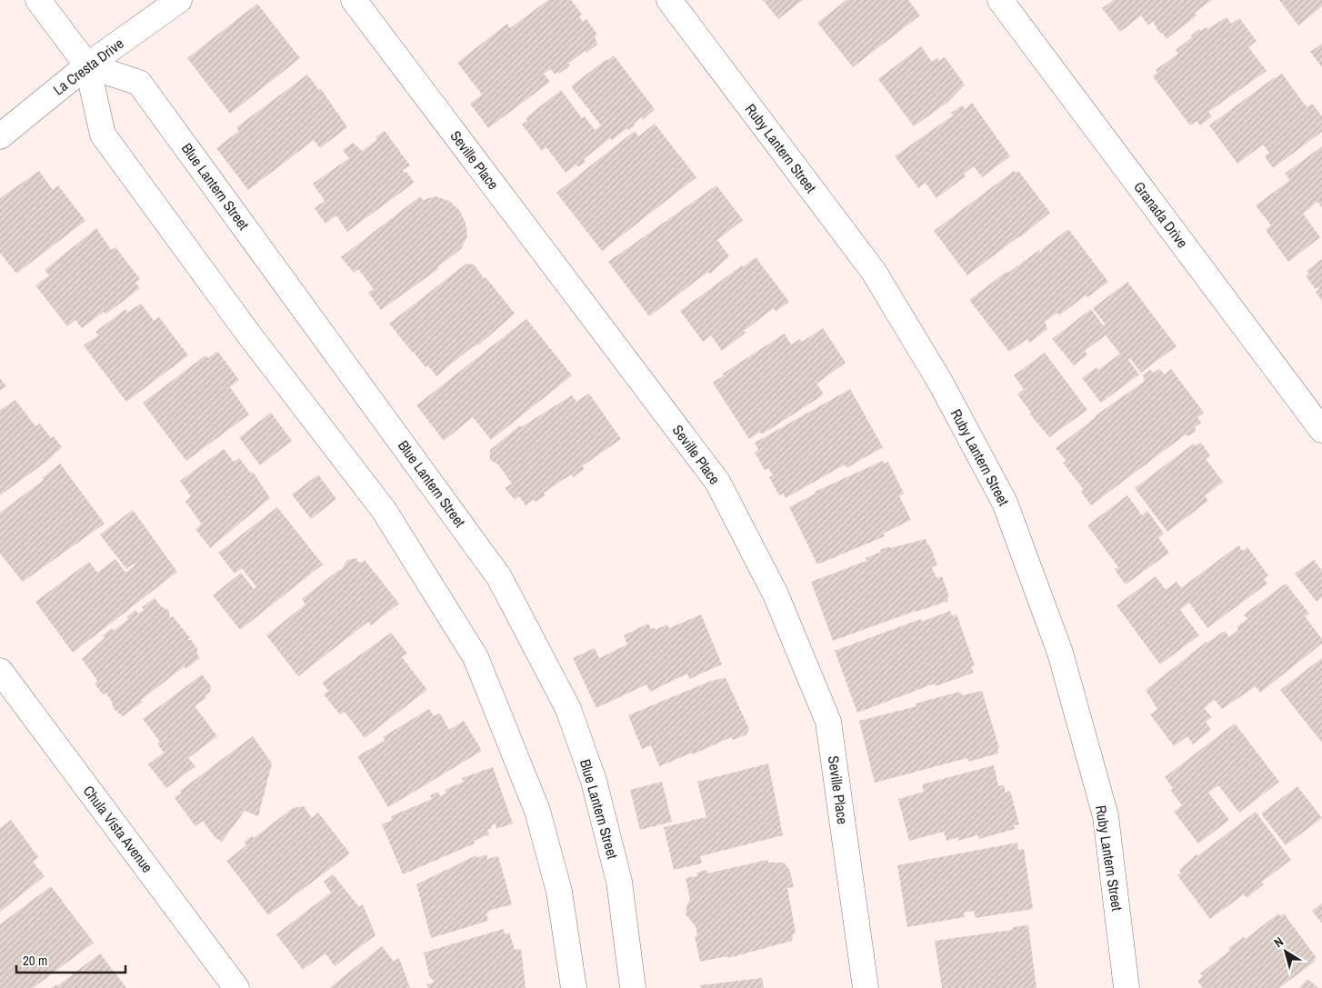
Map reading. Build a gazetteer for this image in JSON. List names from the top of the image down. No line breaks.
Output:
{"streets":{"street":["La Cresta Drive","Ruby Lantern Street","Seville Place","Blue Lantern Street","Granada Drive","Chula Vista Avenue"]},"crossings":[["La Cresta Drive","Blue Lantern Street"]],"scale_bar":"20 m","north":"top left"}
